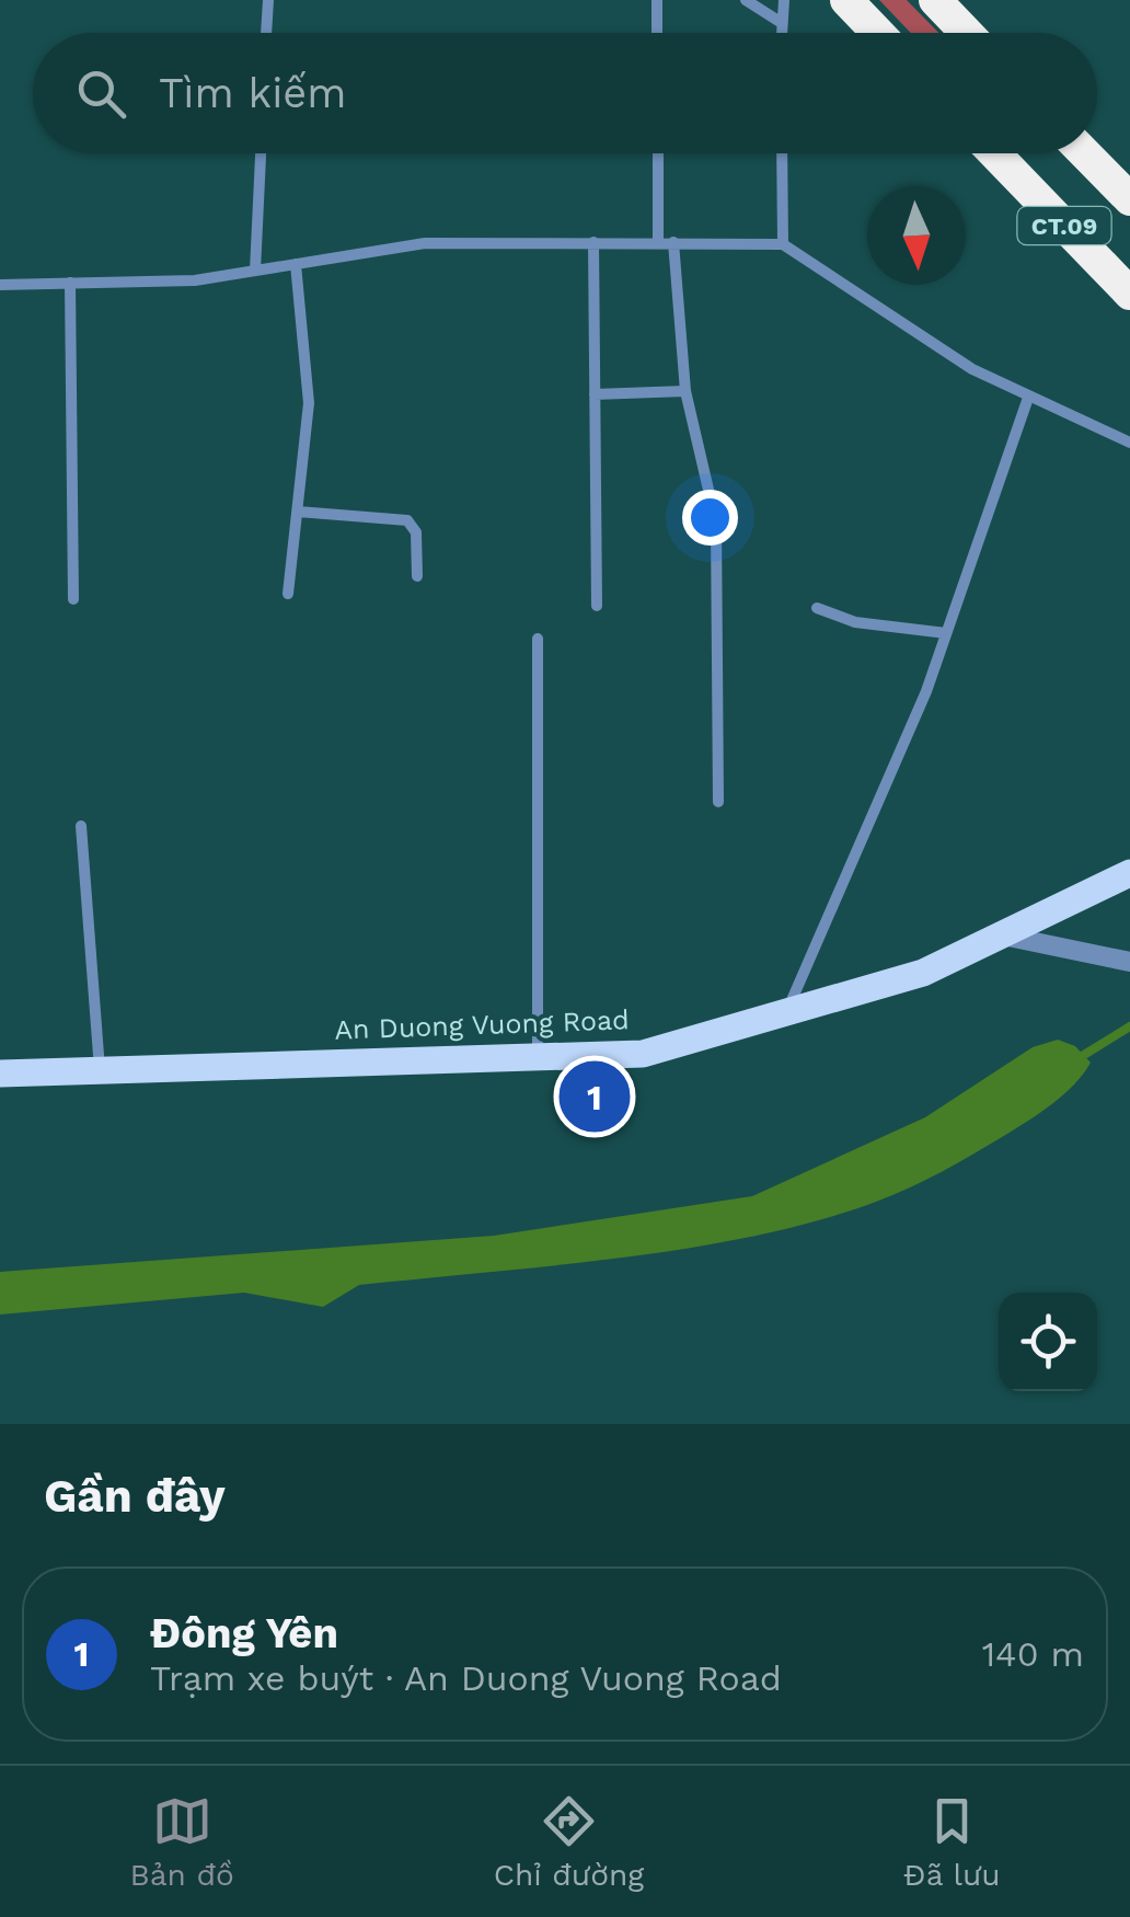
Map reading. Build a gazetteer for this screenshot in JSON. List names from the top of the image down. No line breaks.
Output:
{"streets":{"highway":["CT.09"],"main road":["An Duong Vuong Road"]},"north":"bottom","page":{"search":"Tìm kiếm","pins":"1","heading":"Gần đây","list":[{"mark":"1","name":"Đông Yên","note":"Trạm xe buýt · An Duong Vuong Road","value":"140 m"}],"nav":["Bản đồ","Chỉ đường","Đã lưu"]}}
